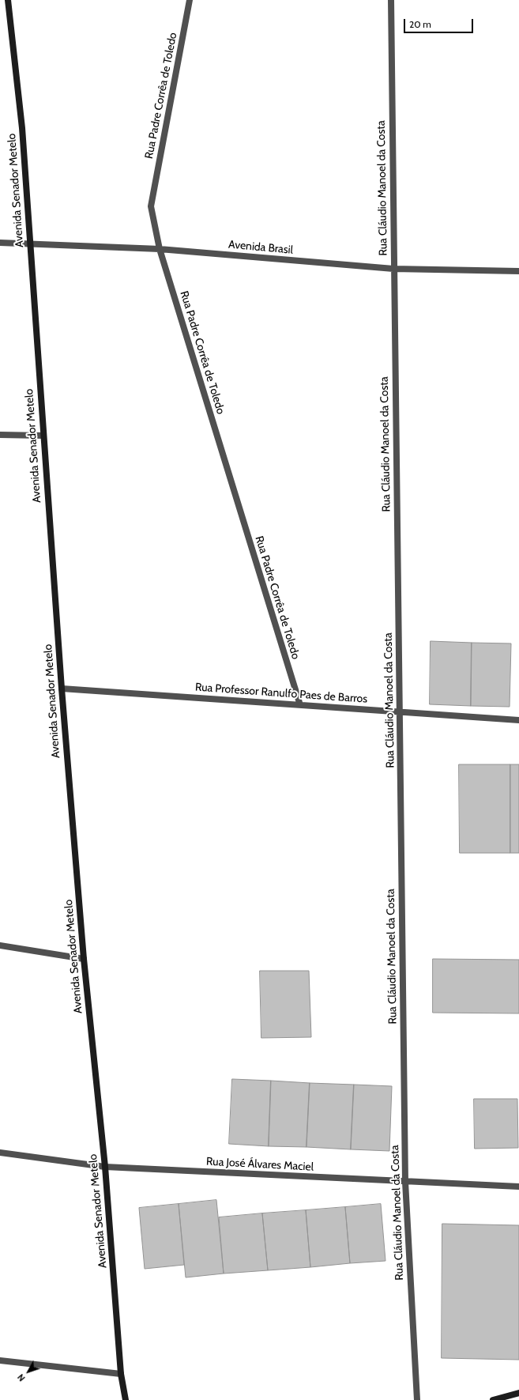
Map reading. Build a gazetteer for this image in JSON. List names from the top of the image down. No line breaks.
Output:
{"streets":{"main road":["Avenida Senador Metelo"],"street":["Rua Padre Corrêa de Toledo","Rua Cláudio Manoel da Costa","Avenida Brasil","Rua Professor Ranulfo Paes de Barros","Rua José Álvares Maciel"]},"crossings":[["Rua Padre Corrêa de Toledo","Avenida Brasil"],["Rua Padre Corrêa de Toledo","Rua Professor Ranulfo Paes de Barros"],["Rua Cláudio Manoel da Costa","Avenida Brasil"],["Rua Cláudio Manoel da Costa","Rua Professor Ranulfo Paes de Barros"],["Rua Cláudio Manoel da Costa","Rua José Álvares Maciel"],["Avenida Senador Metelo","Avenida Brasil"],["Avenida Senador Metelo","Rua Professor Ranulfo Paes de Barros"],["Avenida Senador Metelo","Rua José Álvares Maciel"]],"scale_bar":"20 m","north":"bottom left"}
